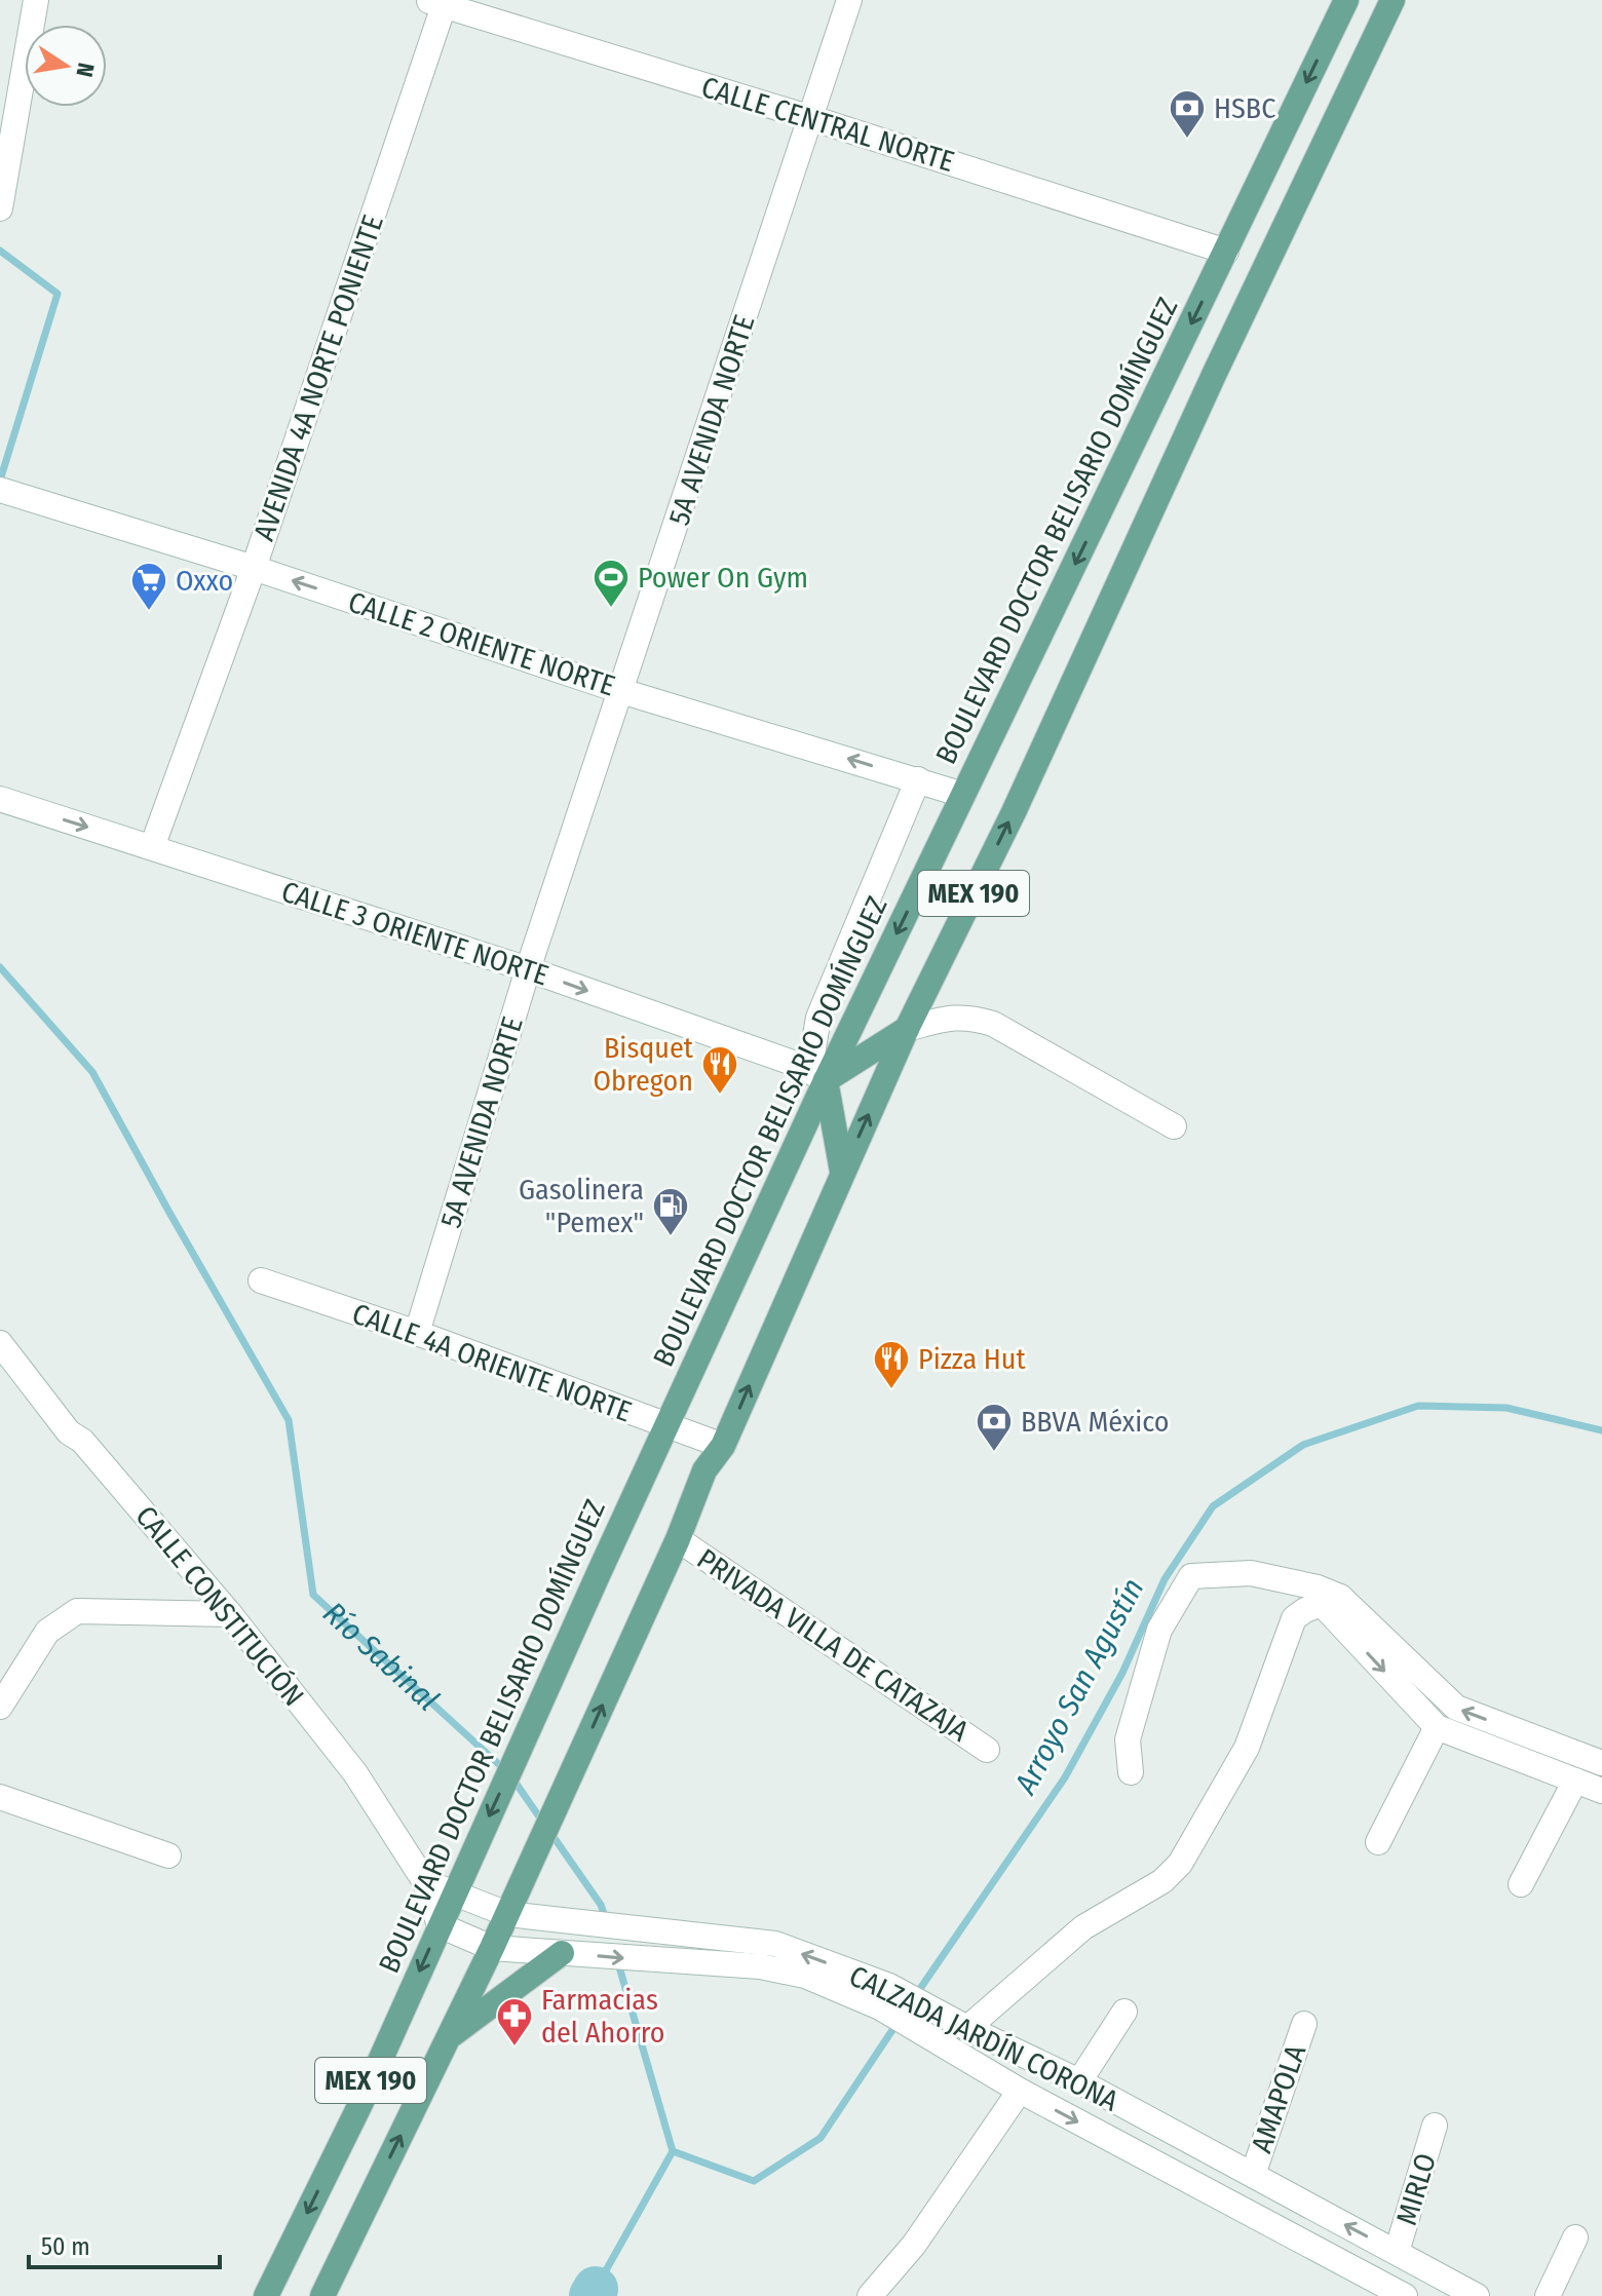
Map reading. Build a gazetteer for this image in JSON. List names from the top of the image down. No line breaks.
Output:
{"streets":{"main road":["BOULEVARD DOCTOR BELISARIO DOMÍNGUEZ","MEX 190"],"street":["CALLE CENTRAL NORTE","AVENIDA 4A NORTE PONIENTE","5A AVENIDA NORTE","CALLE 2 ORIENTE NORTE","CALLE 3 ORIENTE NORTE","CALLE 4A ORIENTE NORTE","CALLE CONSTITUCIÓN","PRIVADA VILLA DE CATAZAJA","CALZADA JARDÍN CORONA","AMAPOLA","MIRLO"]},"crossings":[["CALLE CENTRAL NORTE","AVENIDA 4A NORTE PONIENTE"],["CALLE CENTRAL NORTE","5A AVENIDA NORTE"],["CALLE CENTRAL NORTE","BOULEVARD DOCTOR BELISARIO DOMÍNGUEZ"],["AVENIDA 4A NORTE PONIENTE","CALLE 2 ORIENTE NORTE"],["AVENIDA 4A NORTE PONIENTE","CALLE 3 ORIENTE NORTE"],["5A AVENIDA NORTE","CALLE 2 ORIENTE NORTE"],["5A AVENIDA NORTE","CALLE 3 ORIENTE NORTE"],["5A AVENIDA NORTE","CALLE 4A ORIENTE NORTE"],["BOULEVARD DOCTOR BELISARIO DOMÍNGUEZ","CALLE 2 ORIENTE NORTE"],["BOULEVARD DOCTOR BELISARIO DOMÍNGUEZ","CALLE 3 ORIENTE NORTE"],["BOULEVARD DOCTOR BELISARIO DOMÍNGUEZ","CALLE 4A ORIENTE NORTE"],["BOULEVARD DOCTOR BELISARIO DOMÍNGUEZ","CALLE CONSTITUCIÓN"],["BOULEVARD DOCTOR BELISARIO DOMÍNGUEZ","CALZADA JARDÍN CORONA"],["MEX 190","CALLE 4A ORIENTE NORTE"],["MEX 190","PRIVADA VILLA DE CATAZAJA"],["MEX 190","CALZADA JARDÍN CORONA"],["CALLE CONSTITUCIÓN","CALZADA JARDÍN CORONA"],["CALZADA JARDÍN CORONA","AMAPOLA"],["CALZADA JARDÍN CORONA","MIRLO"]],"one_way":["CALLE 2 ORIENTE NORTE","CALLE 3 ORIENTE NORTE"],"water":["Río Sabinal","Arroyo San Agustín"],"places":{"bank":["HSBC","BBVA México"],"sports":["Power On Gym"],"supermarket":["Oxxo"],"restaurant":["Bisquet Obregon","Pizza Hut"],"fuel station":["Gasolinera \"Pemex\""],"pharmacy":["Farmacias del Ahorro"]},"scale_bar":"50 m","north":"right"}
